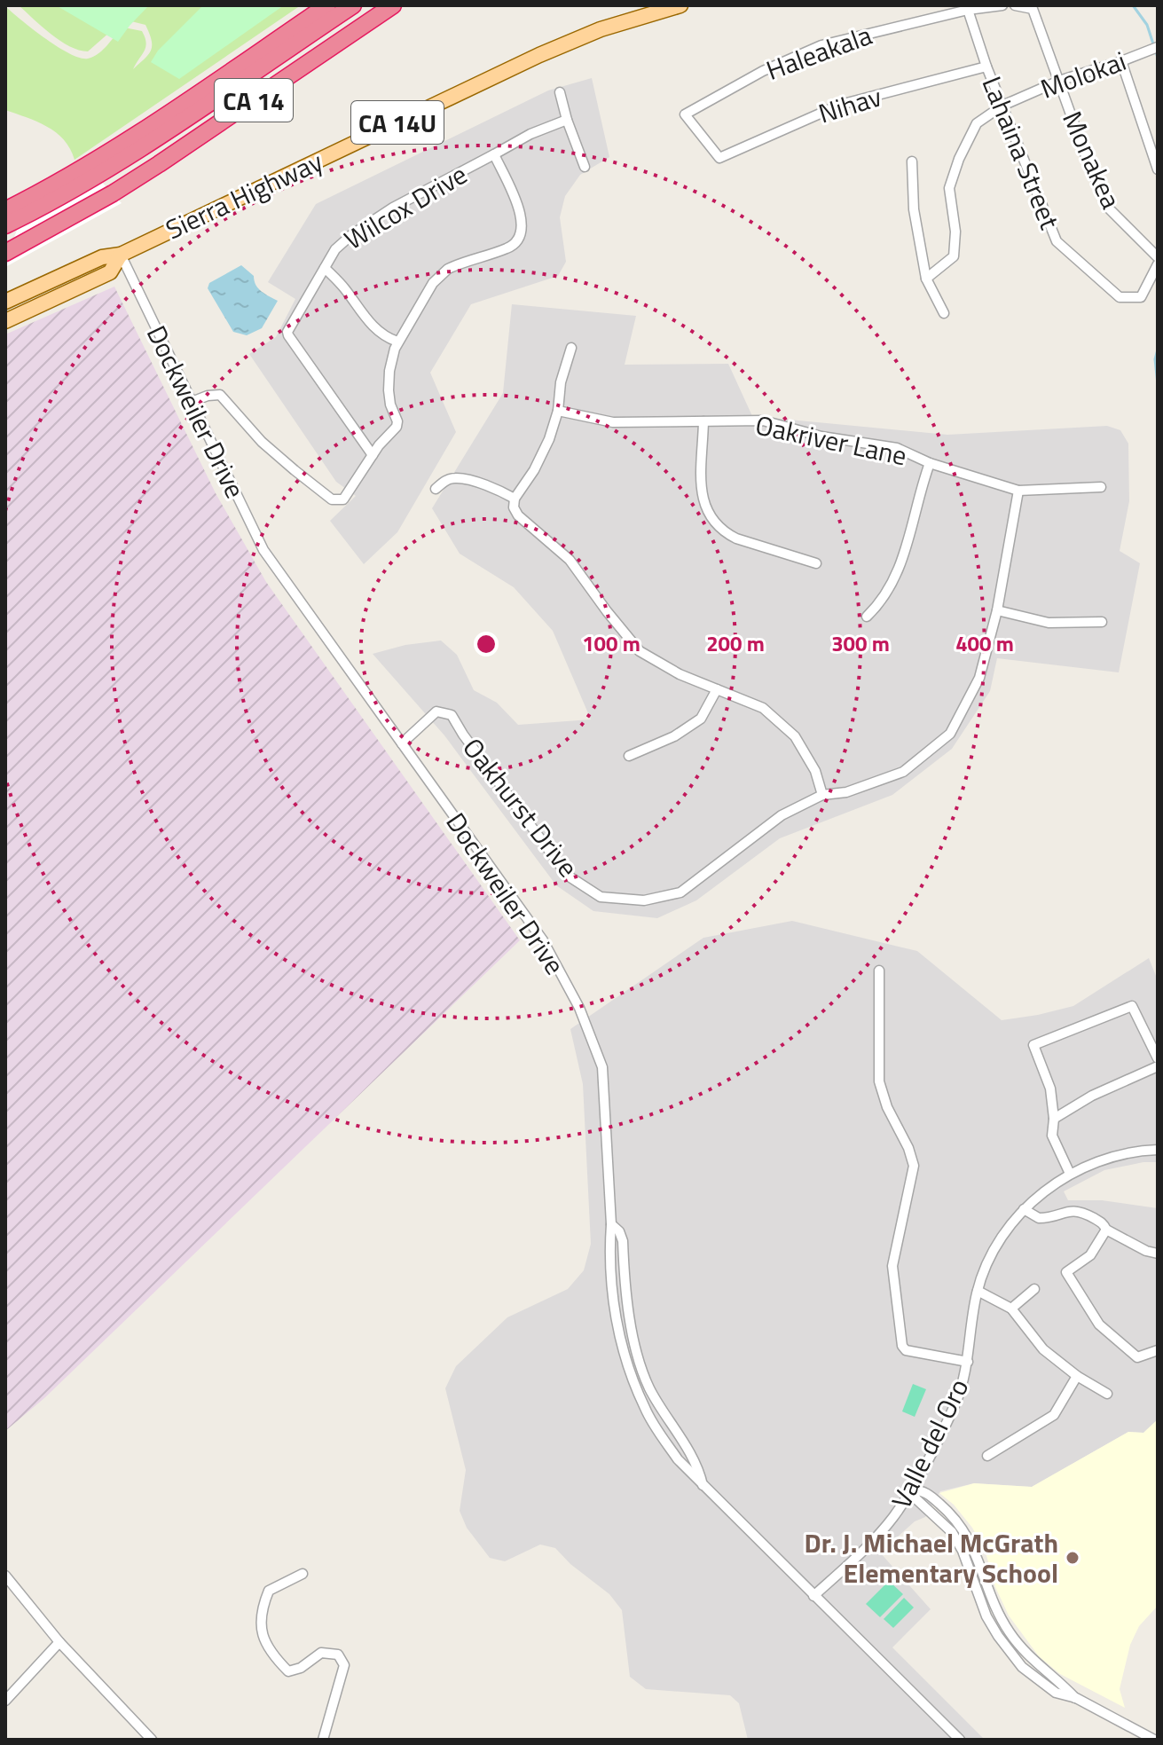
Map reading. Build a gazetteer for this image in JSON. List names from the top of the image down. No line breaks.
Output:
{"streets":{"highway":["CA 14"],"main road":["CA 14U","Sierra Highway"],"street":["Haleakala","Molokai","Nihav","Lahaina Street","Monakea","Wilcox Drive","Dockweiler Drive","Oakriver Lane","Oakhurst Drive","Valle del Oro"]},"crossings":[["Haleakala","Nihav"],["Haleakala","Lahaina Street"],["Molokai","Lahaina Street"],["Molokai","Monakea"],["Nihav","Lahaina Street"],["Sierra Highway","Dockweiler Drive"],["Dockweiler Drive","Oakhurst Drive"],["Dockweiler Drive","Valle del Oro"],["Oakriver Lane","Oakhurst Drive"]],"places":["Dr. J. Michael McGrath Elementary School"],"rings":["100 m","200 m","300 m","400 m"]}
